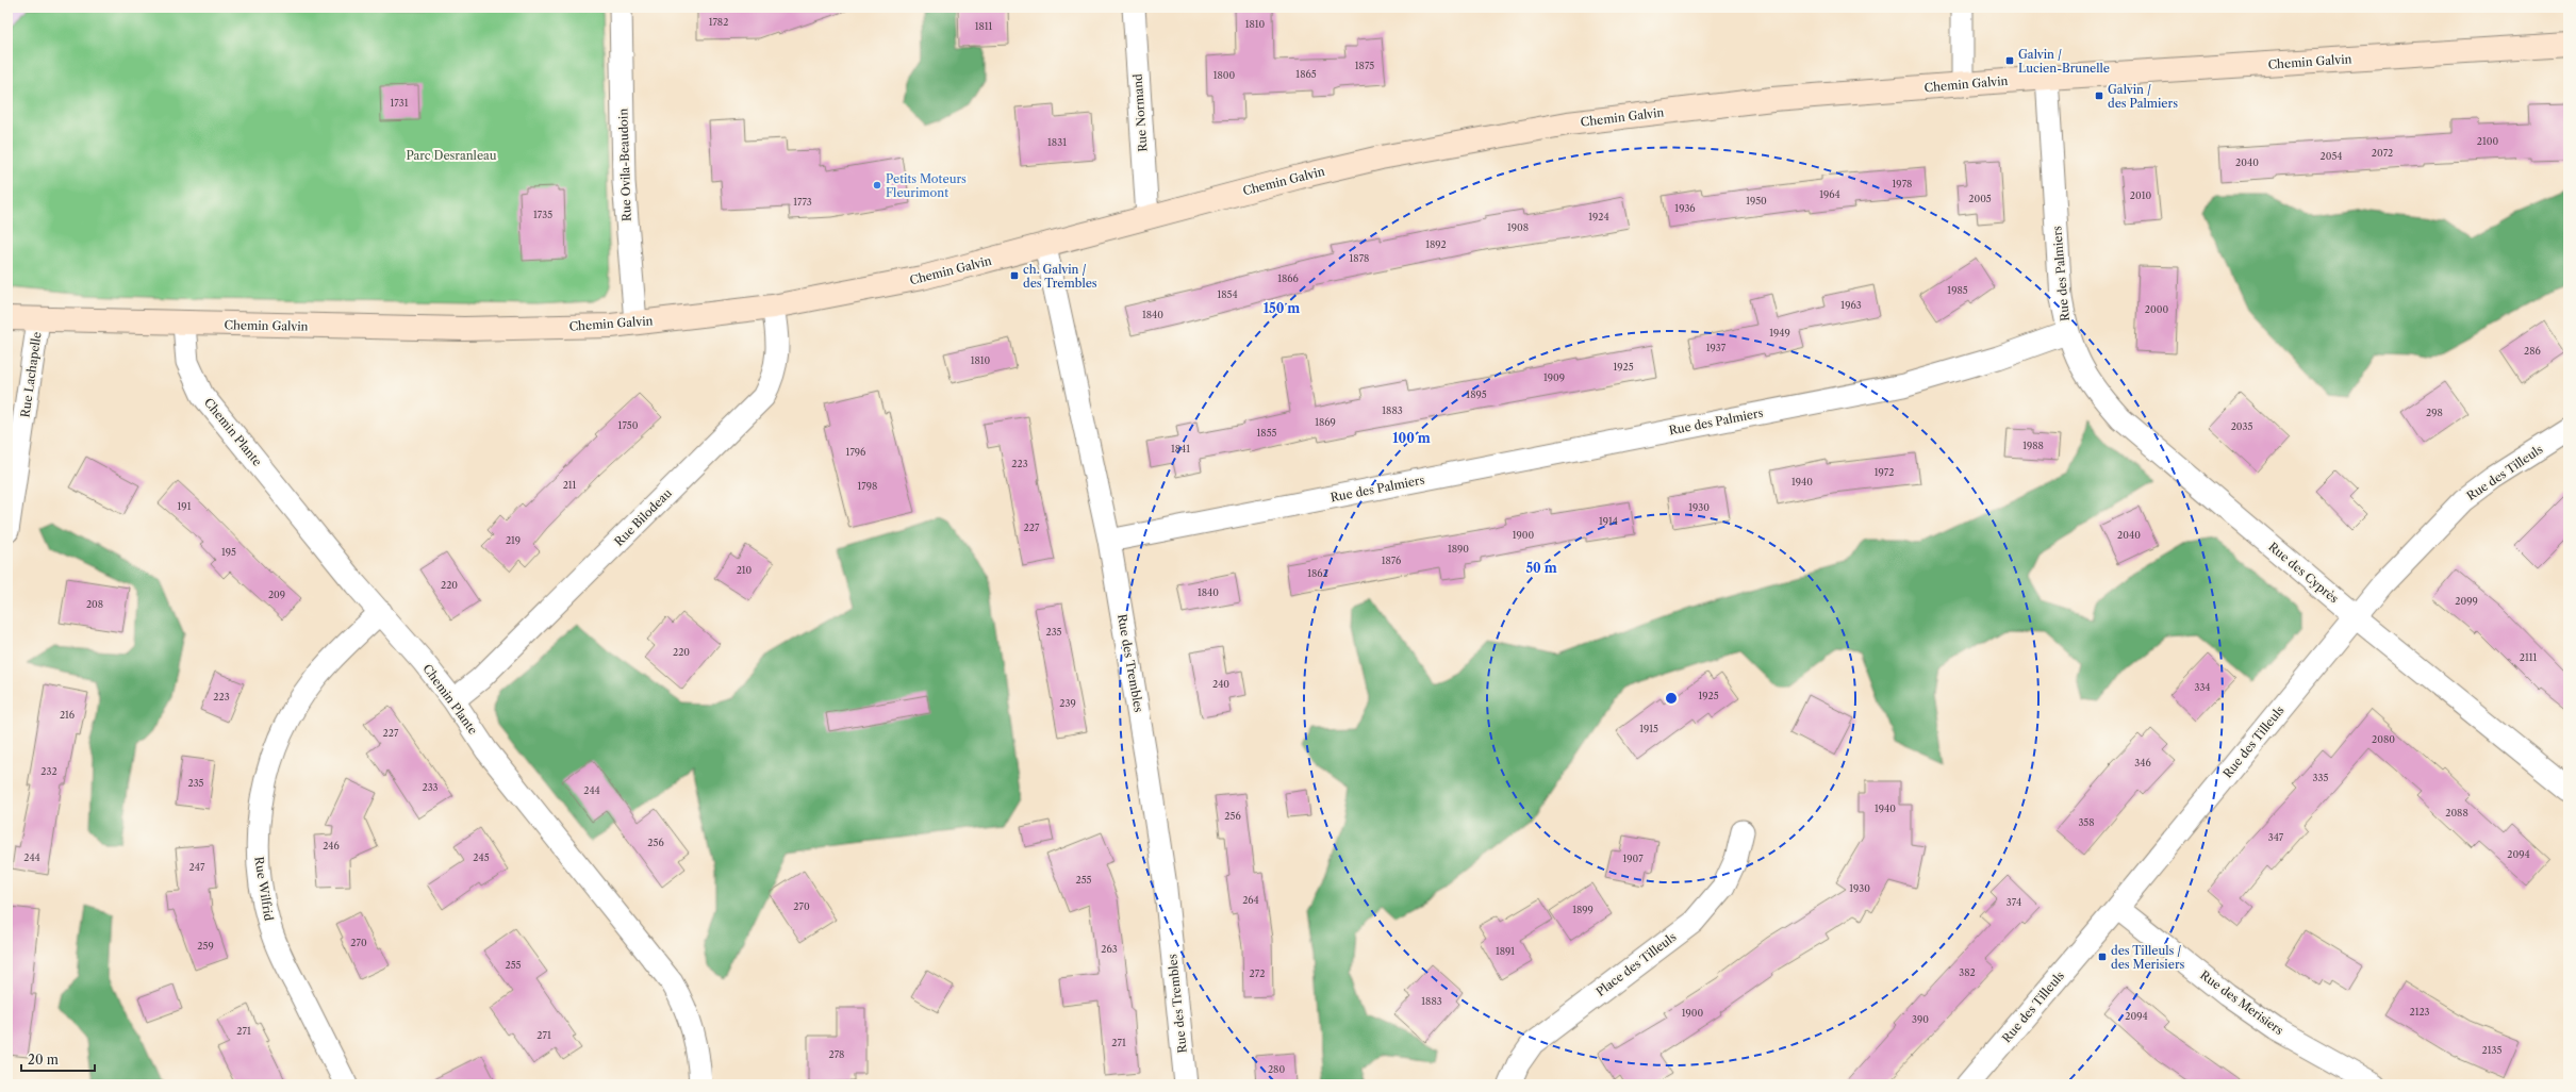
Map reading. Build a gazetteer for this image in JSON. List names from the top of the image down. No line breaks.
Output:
{"streets":{"street":["Chemin Galvin","Rue Normand","Rue Ovila-Beaudoin","Rue des Palmiers","Rue Lachapelle","Chemin Plante","Rue des Tilleuls","Rue Bilodeau","Rue des Cyprès","Rue des Trembles","Rue Wilfrid","Place des Tilleuls","Rue des Merisiers"]},"crossings":[["Chemin Galvin","Rue Normand"],["Chemin Galvin","Rue Ovila-Beaudoin"],["Chemin Galvin","Rue des Palmiers"],["Chemin Galvin","Rue Lachapelle"],["Chemin Galvin","Chemin Plante"],["Chemin Galvin","Rue Bilodeau"],["Chemin Galvin","Rue des Trembles"],["Rue des Palmiers","Rue des Cyprès"],["Rue des Palmiers","Rue des Trembles"],["Chemin Plante","Rue Bilodeau"],["Chemin Plante","Rue Wilfrid"],["Rue des Tilleuls","Rue des Cyprès"],["Rue des Tilleuls","Rue des Merisiers"]],"parks":["Parc Desranleau"],"places":{"transit":["Galvin / Lucien-Brunelle","Galvin / des Palmiers","ch. Galvin / des Trembles","des Tilleuls / des Merisiers"],"other":["Petits Moteurs Fleurimont"]},"house_numbers":["1782","1810","1811","1875","1865","1800","1731","2100","1831","2072","2054","2040","1978","1964","2010","2005","1950","1773","1936","1735","1924","1908","1892","1878","1866","1985","1854","1963","2000","1840","1949","1937","286","1810","1925","1909","1895","1883","298","1869","1750","2035","1855","1988","1841","1796","223","1972","1940","211","1798","191","1930","1914","227","1900","2040","219","1890","195","1876","210","1862","220","1840","209","2099","208","235","220","2111","240","334","1925","223","239","216","1915","227","2080","346","232","335","235","233","244","1940","2088","256","358","347","256","246","2094","244","245","1907","247","255","1930","264","374","270","1899","270","259","263","1891","255","382","272","1883","2123","1900","2094","390","271","271","271","2135","278","280"],"scale_bar":"20 m","rings":["150 m","100 m","50 m"]}
